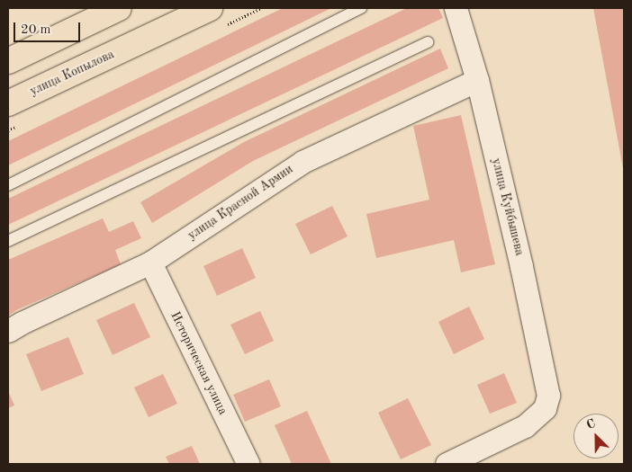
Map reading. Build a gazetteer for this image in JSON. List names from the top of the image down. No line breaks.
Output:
{"streets":{"main road":["улица Копылова"],"street":["улица Красной Армии","улица Куйбышева","Историческая улица"]},"crossings":[["улица Красной Армии","улица Куйбышева"],["улица Красной Армии","Историческая улица"]],"scale_bar":"20 m","north":"top left"}
